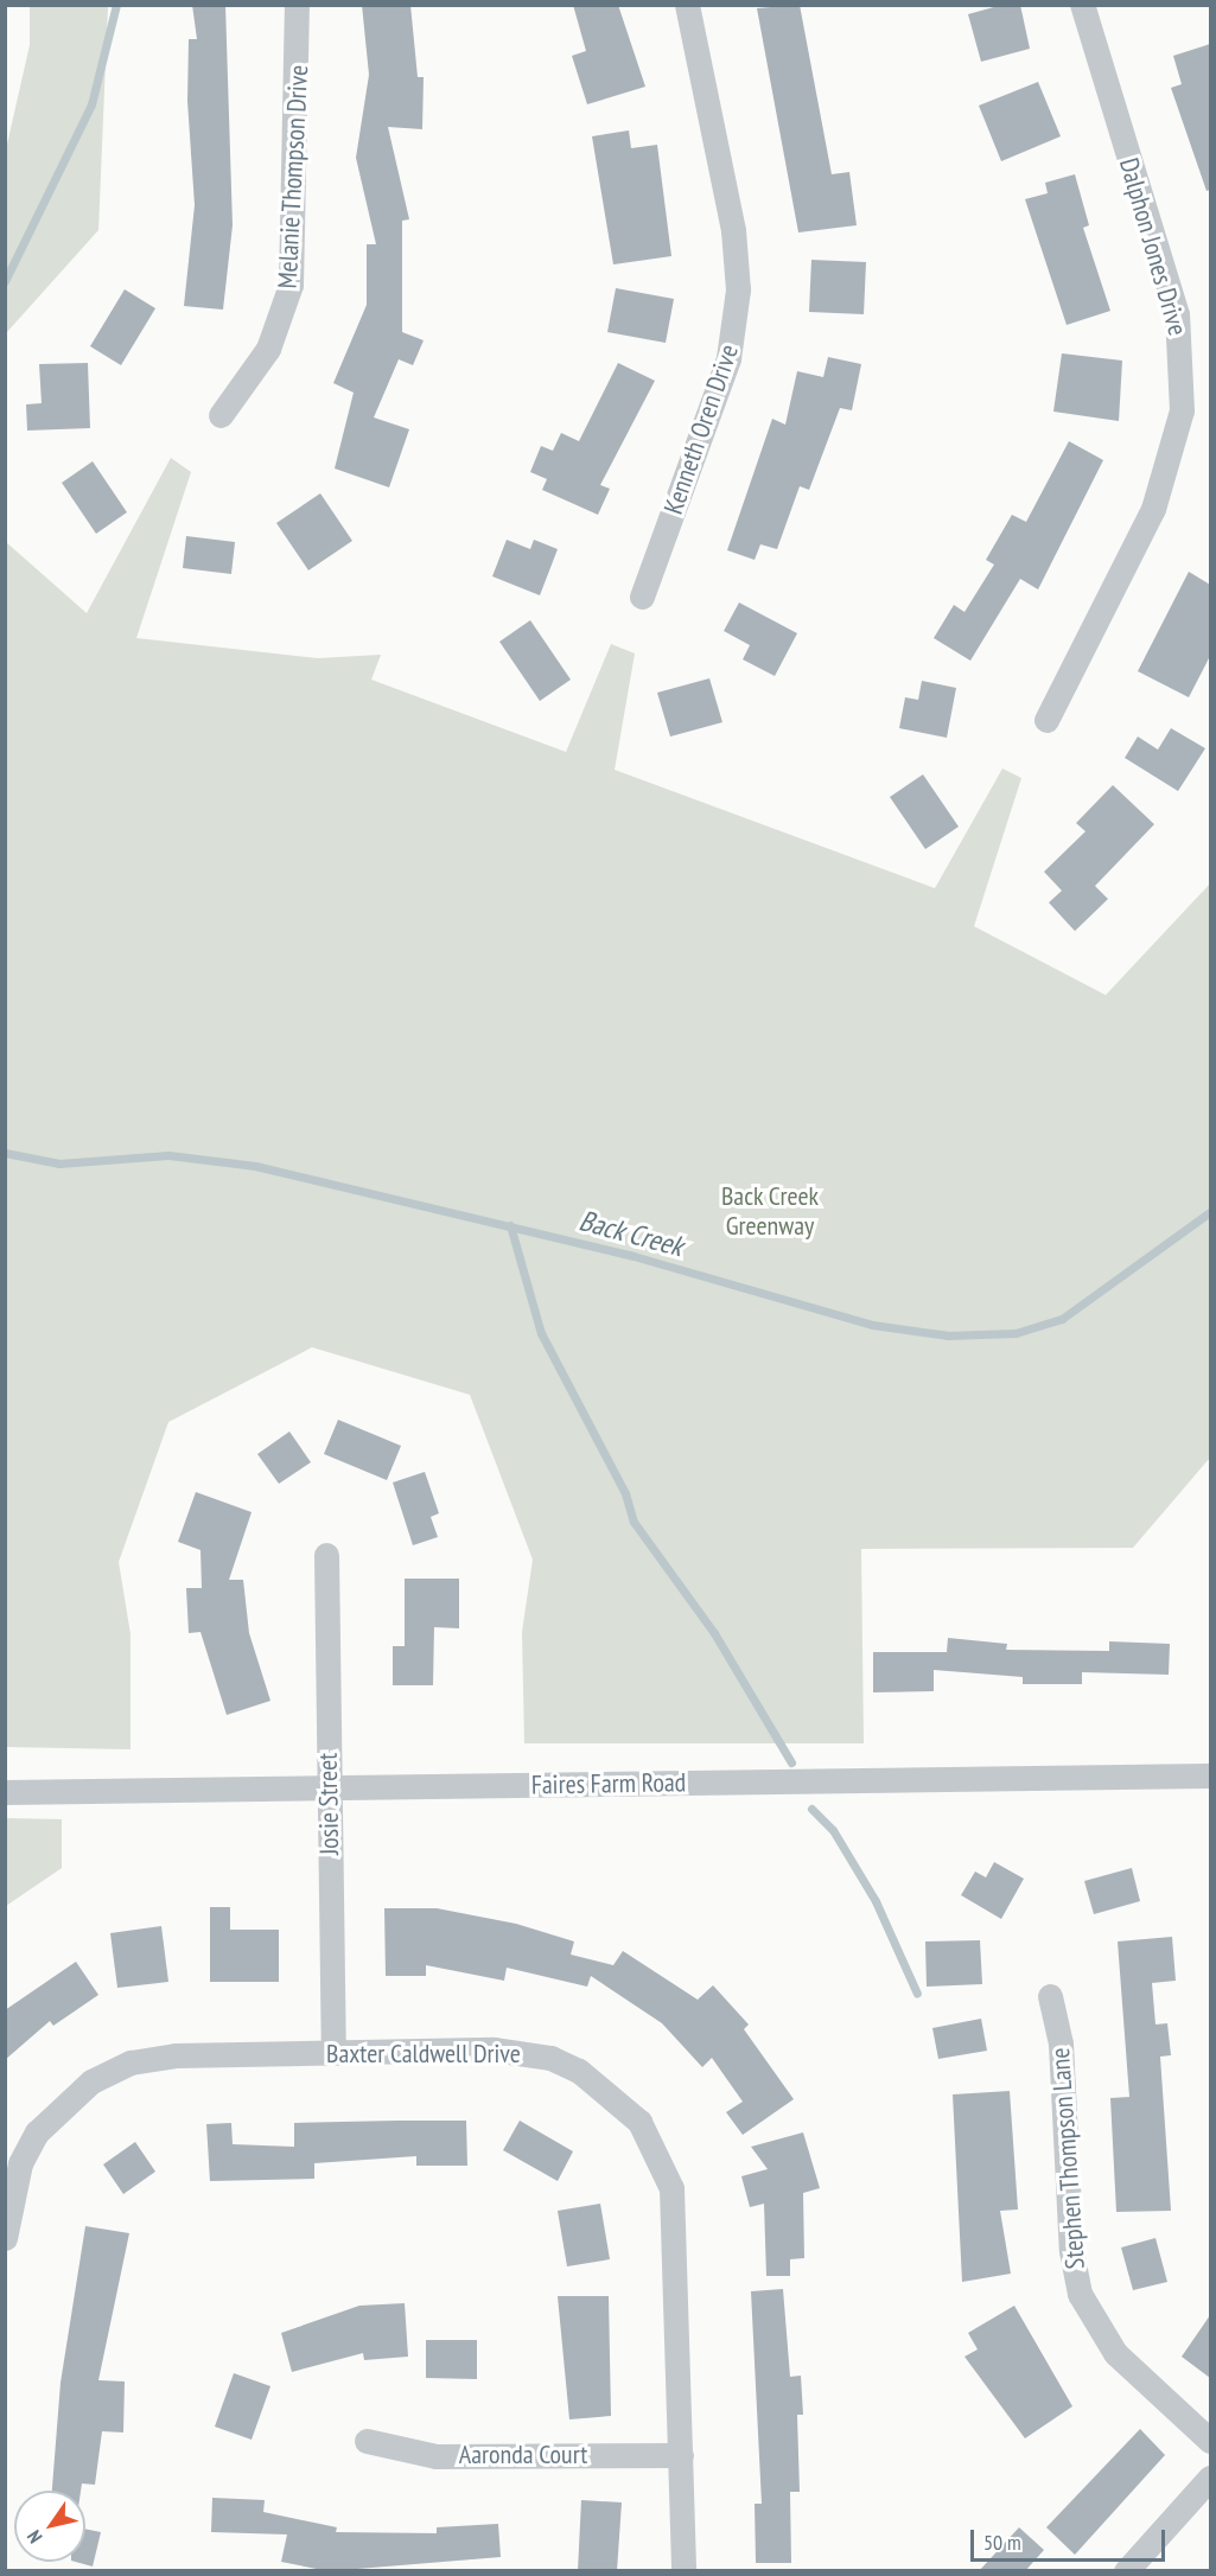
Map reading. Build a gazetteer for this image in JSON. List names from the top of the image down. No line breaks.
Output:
{"streets":{"street":["Melanie Thompson Drive","Dalphon Jones Drive","Kenneth Oren Drive","Faires Farm Road","Josie Street","Baxter Caldwell Drive","Stephen Thompson Lane","Aaronda Court"]},"crossings":[["Faires Farm Road","Josie Street"],["Josie Street","Baxter Caldwell Drive"],["Baxter Caldwell Drive","Aaronda Court"]],"water":["Back Creek"],"parks":["Back Creek Greenway"],"scale_bar":"50 m","north":"bottom left"}
